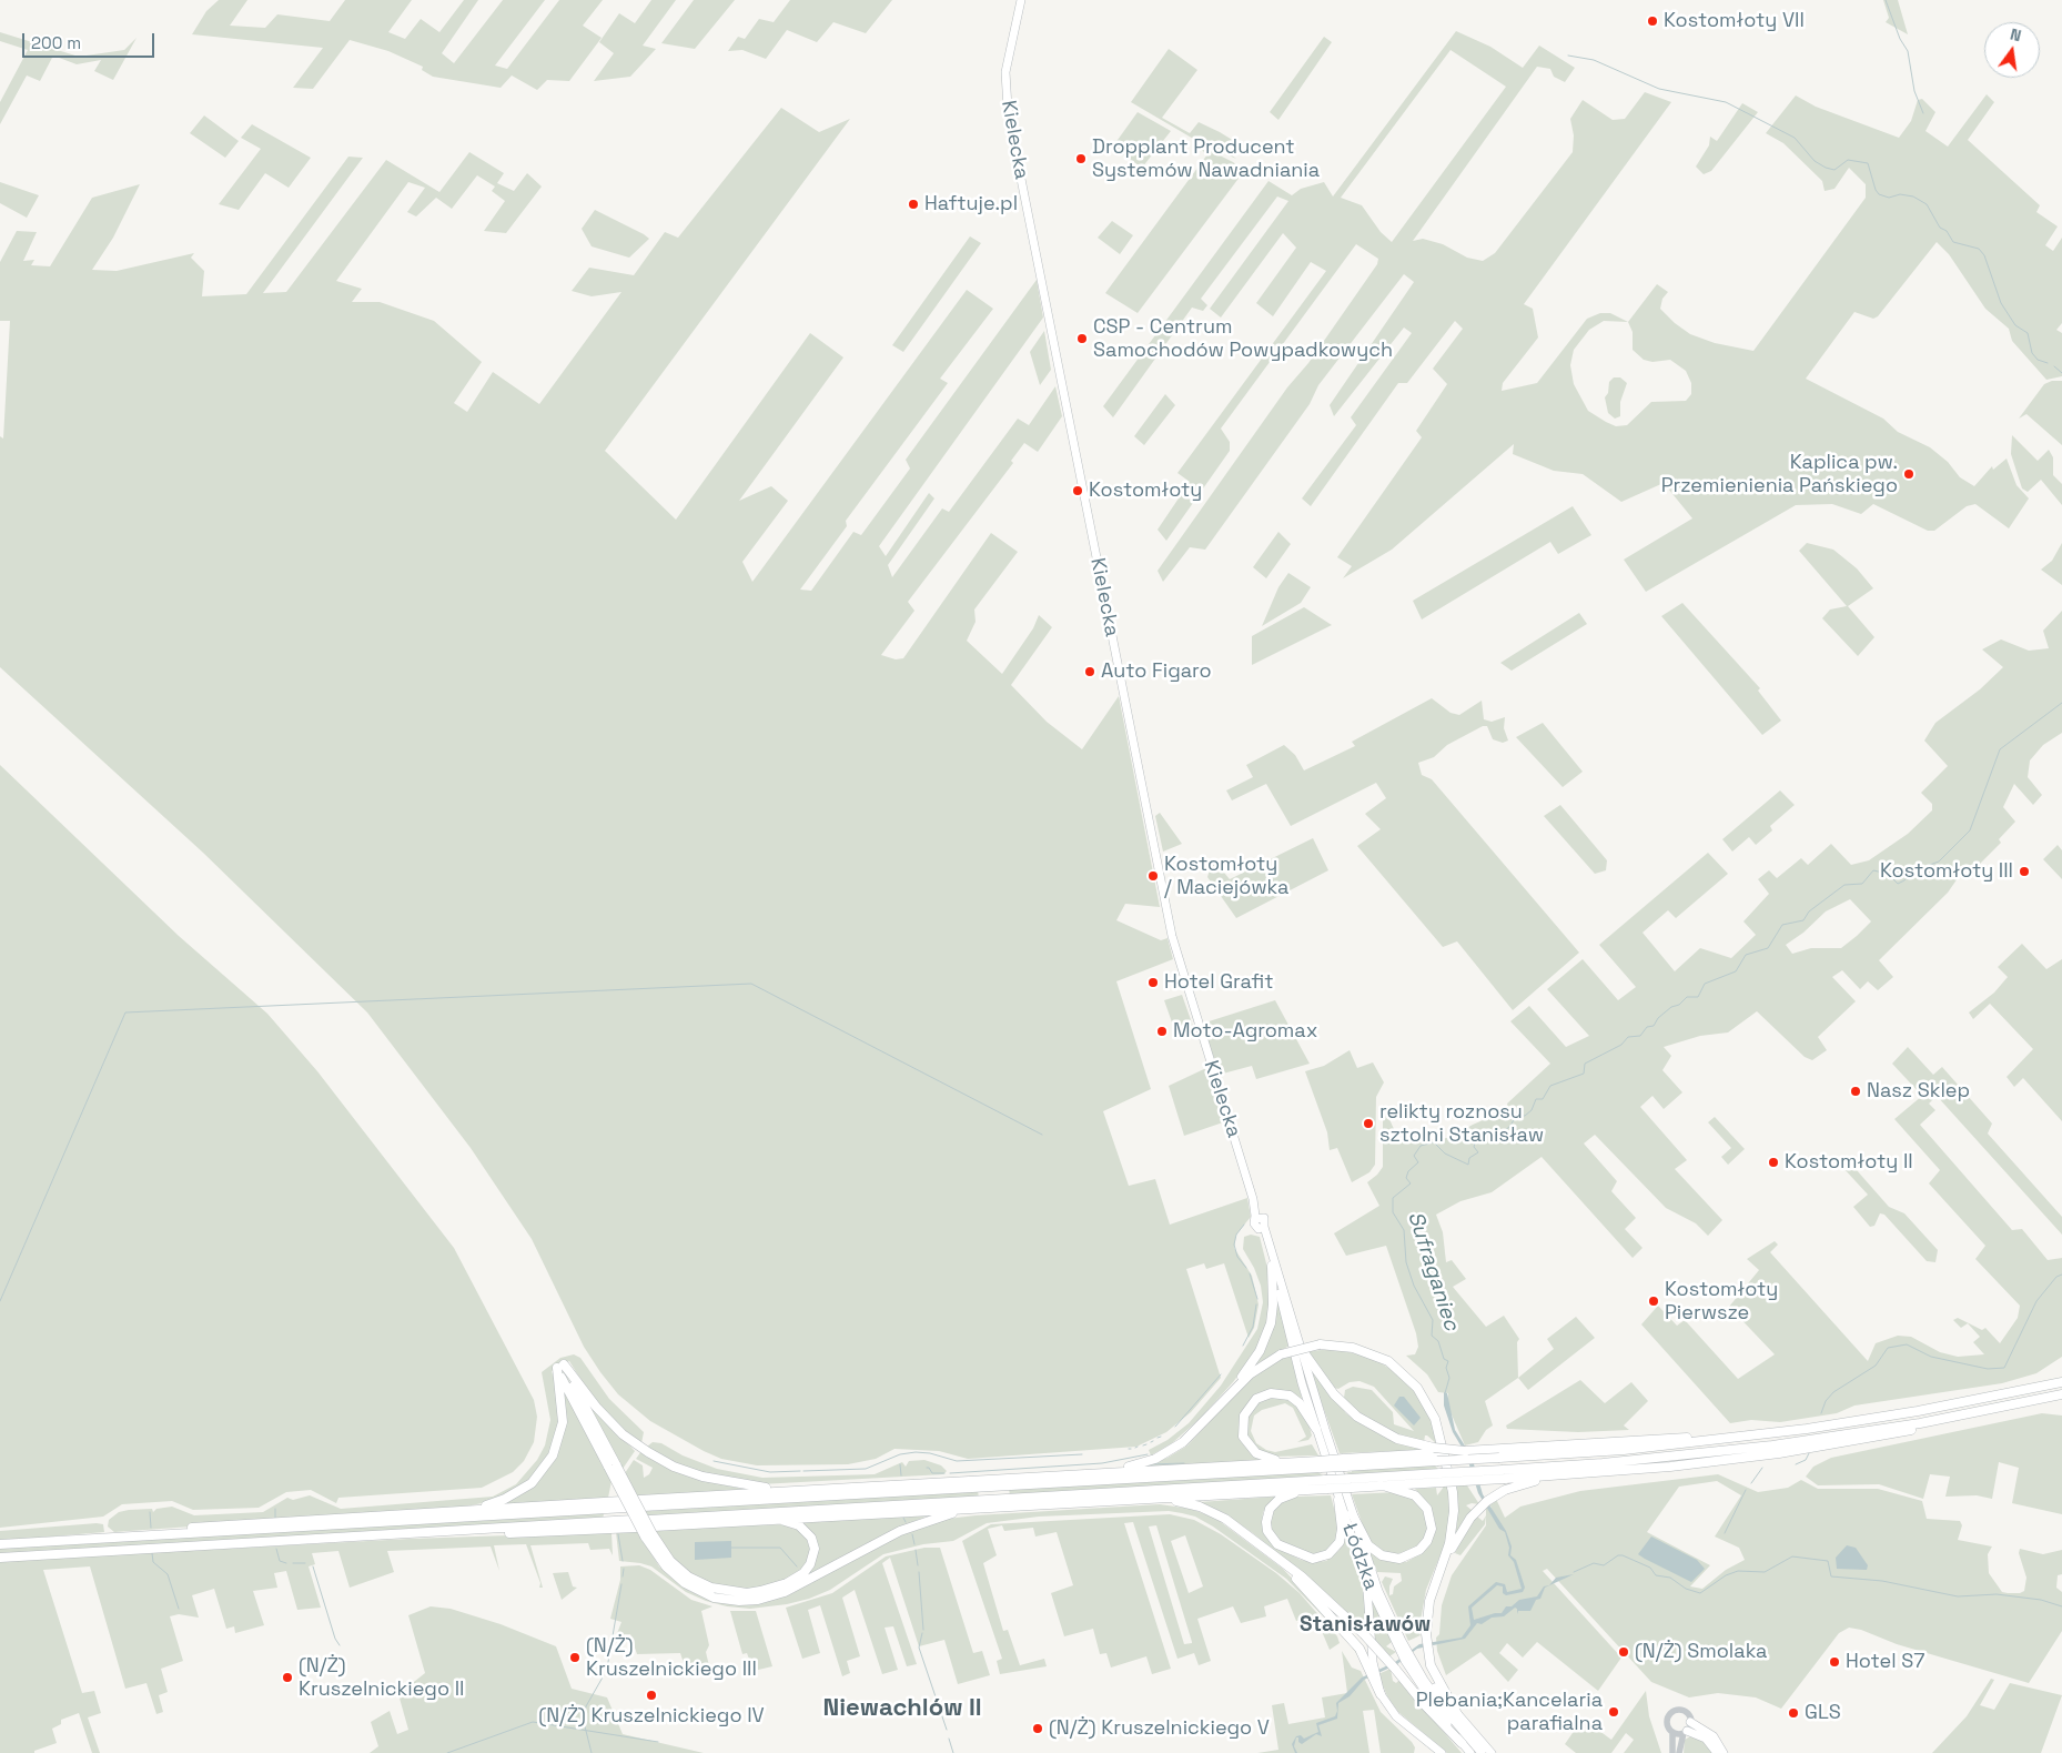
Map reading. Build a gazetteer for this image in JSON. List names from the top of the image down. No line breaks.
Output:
{"streets":{"main road":["Kielecka","Łódzka"]},"districts":["Stanisławów","Niewachlów II"],"water":["Sufraganiec"],"places":["Kostomłoty VII","Dropplant Producent Systemów Nawadniania","Haftuje.pl","CSP - Centrum Samochodów Powypadkowych","Kaplica pw. Przemienienia Pańskiego","Kostomłoty","Auto Figaro","Kostomłoty III","Kostomłoty / Maciejówka","Hotel Grafit","Moto-Agromax","Nasz Sklep","relikty roznosu sztolni Stanisław","Kostomłoty II","Kostomłoty Pierwsze","(N/Ż) Smolaka","(N/Ż) Kruszelnickiego III","Hotel S7","(N/Ż) Kruszelnickiego II","(N/Ż) Kruszelnickiego IV","Plebania;Kancelaria parafialna","GLS","(N/Ż) Kruszelnickiego V"],"scale_bar":"200 m","north":"top"}
